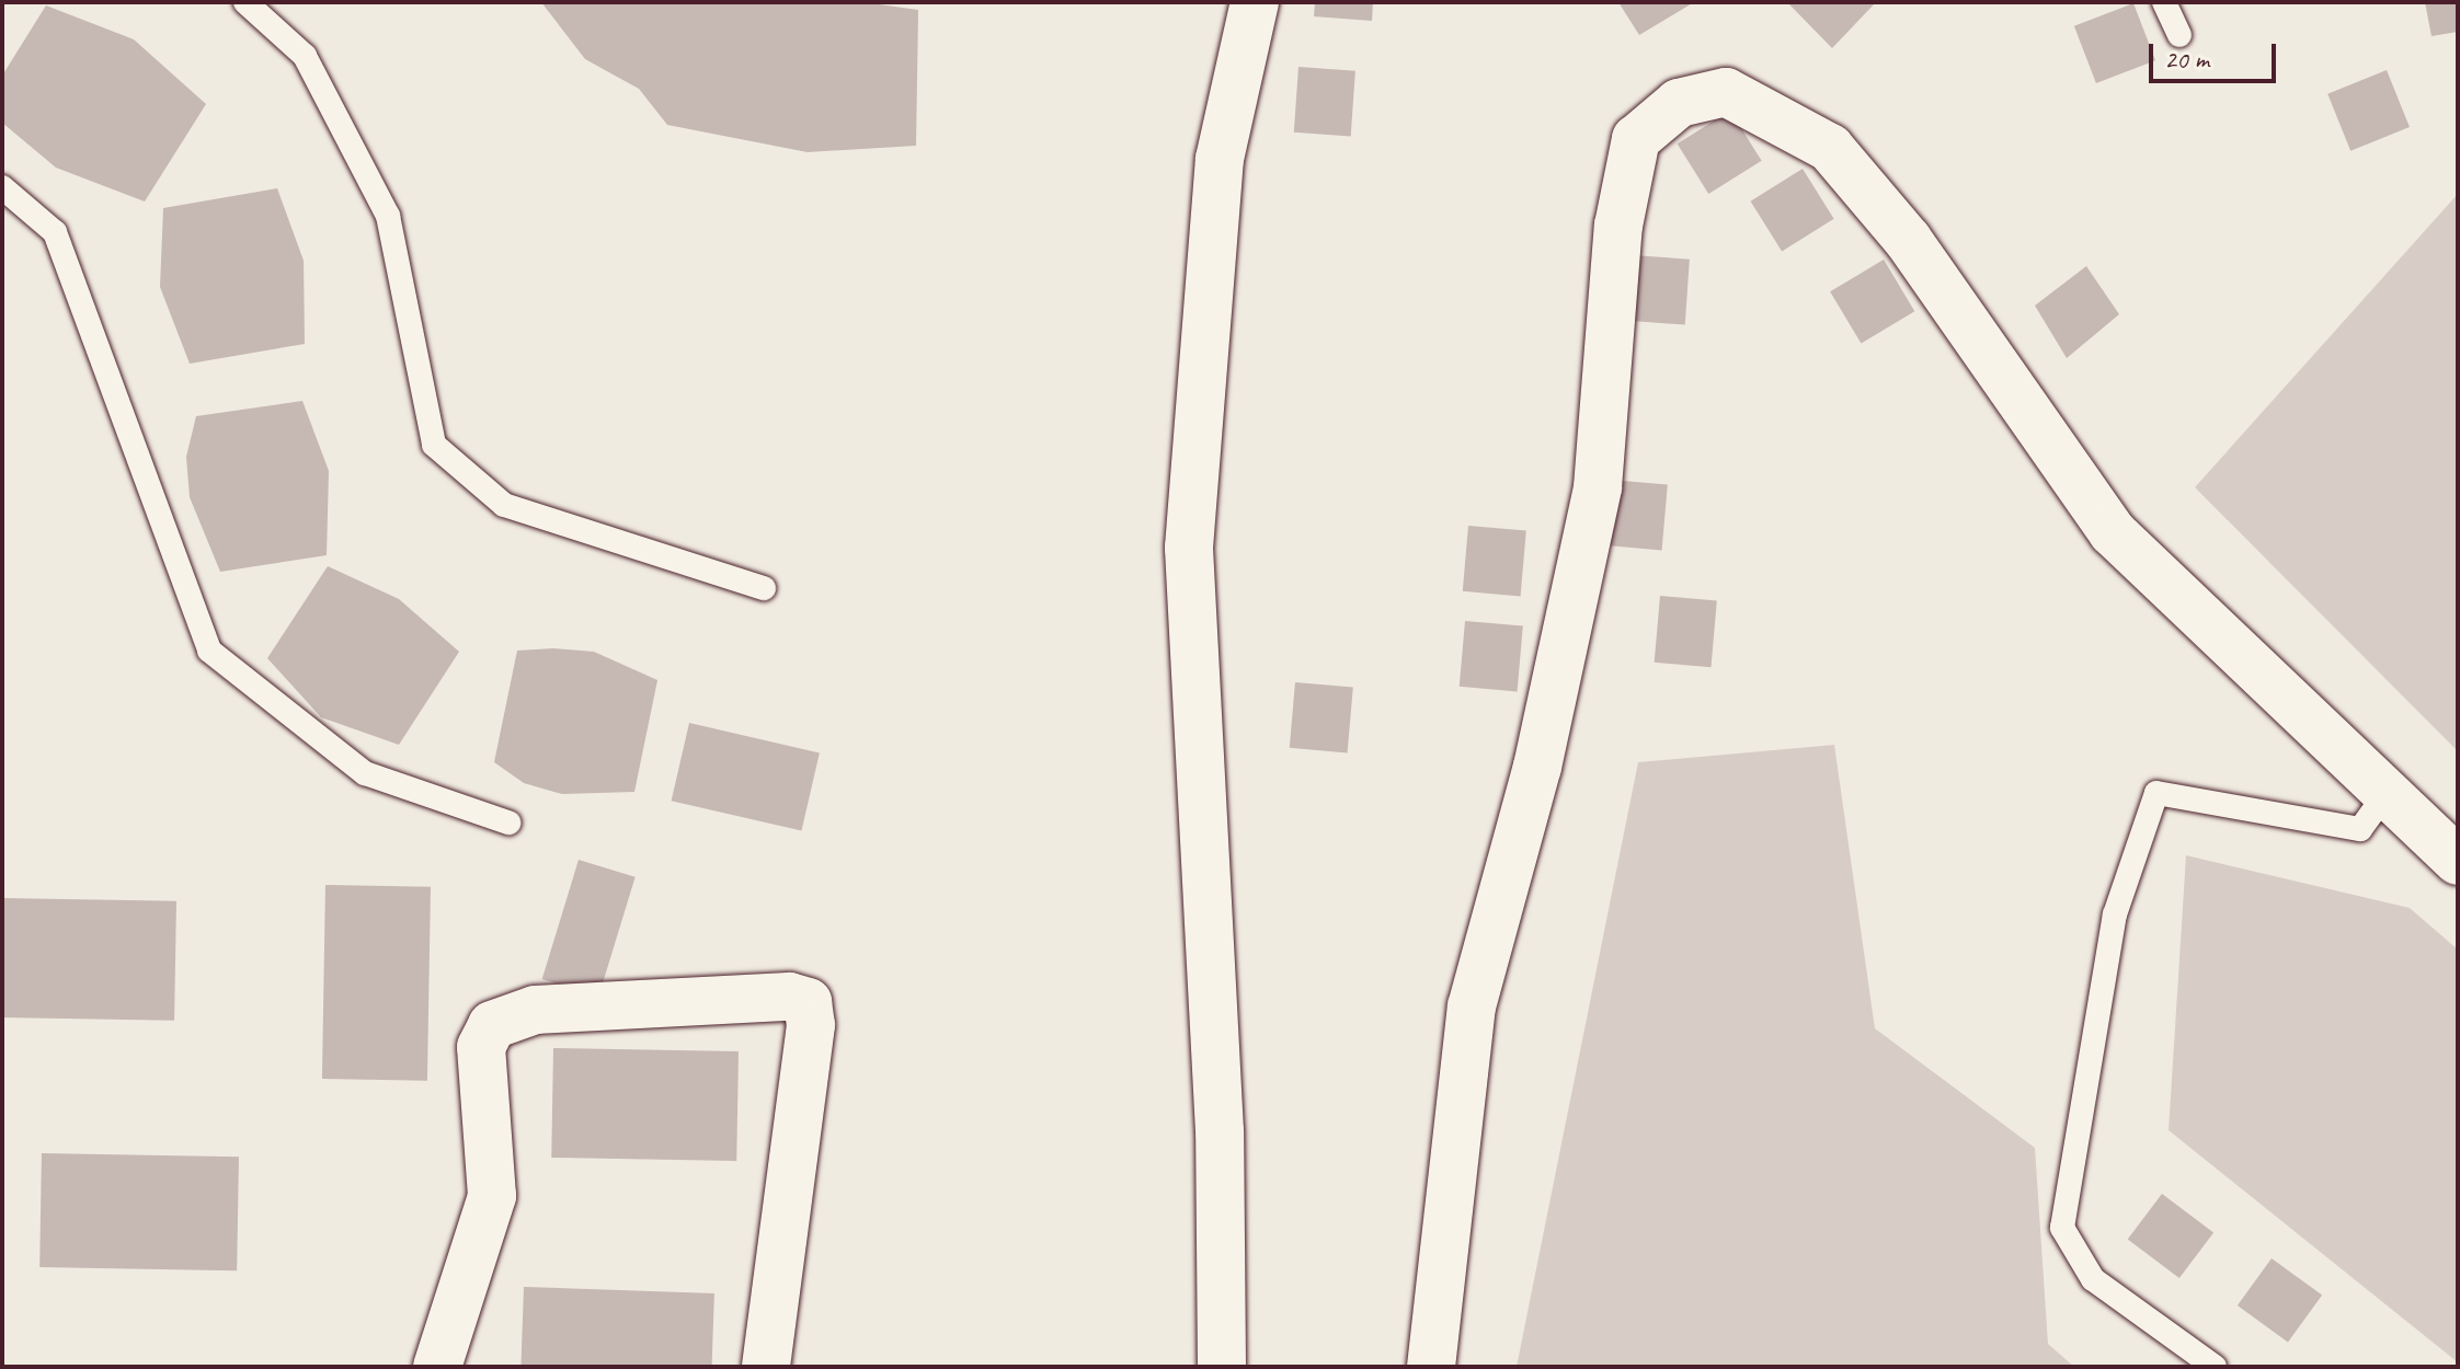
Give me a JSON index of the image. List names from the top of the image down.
{
  "scale_bar": "20 m"
}
